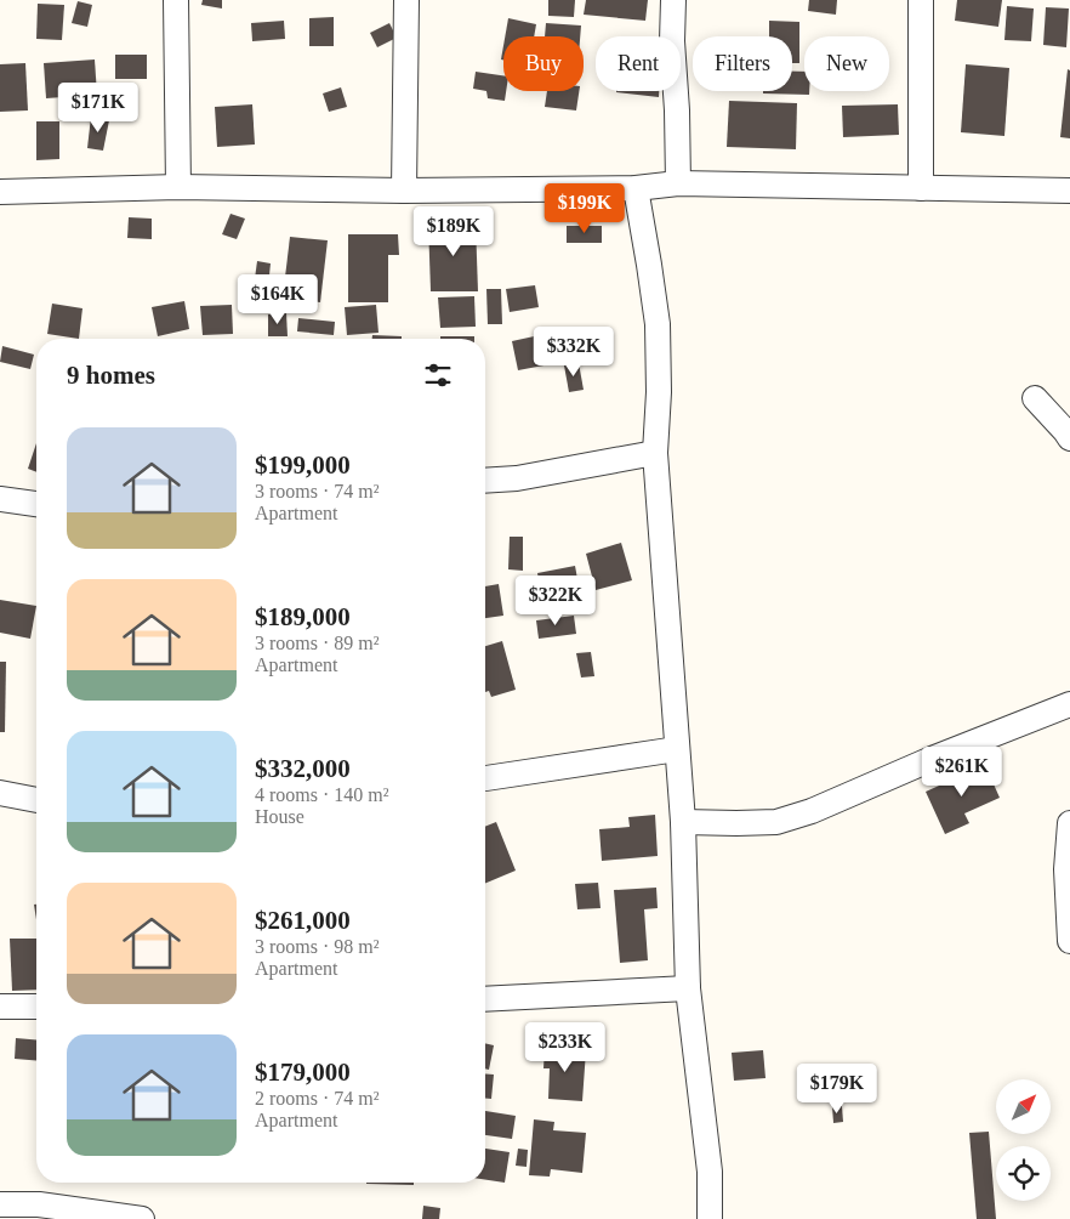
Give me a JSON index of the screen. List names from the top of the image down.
{
  "north": "top right",
  "page": {
    "chip": [
      "Buy",
      "Rent",
      "Filters",
      "New"
    ],
    "price": [
      "$171K",
      "$199K",
      "$189K",
      "$164K",
      "$332K",
      "$322K",
      "$261K",
      "$233K",
      "$179K"
    ],
    "heading": "9 homes",
    "list": [
      {
        "name": "$199,000",
        "note": "3 rooms · 74 m² · Apartment"
      },
      {
        "name": "$189,000",
        "note": "3 rooms · 89 m² · Apartment"
      },
      {
        "name": "$332,000",
        "note": "4 rooms · 140 m² · House"
      },
      {
        "name": "$261,000",
        "note": "3 rooms · 98 m² · Apartment"
      },
      {
        "name": "$179,000",
        "note": "2 rooms · 74 m² · Apartment"
      }
    ]
  }
}
